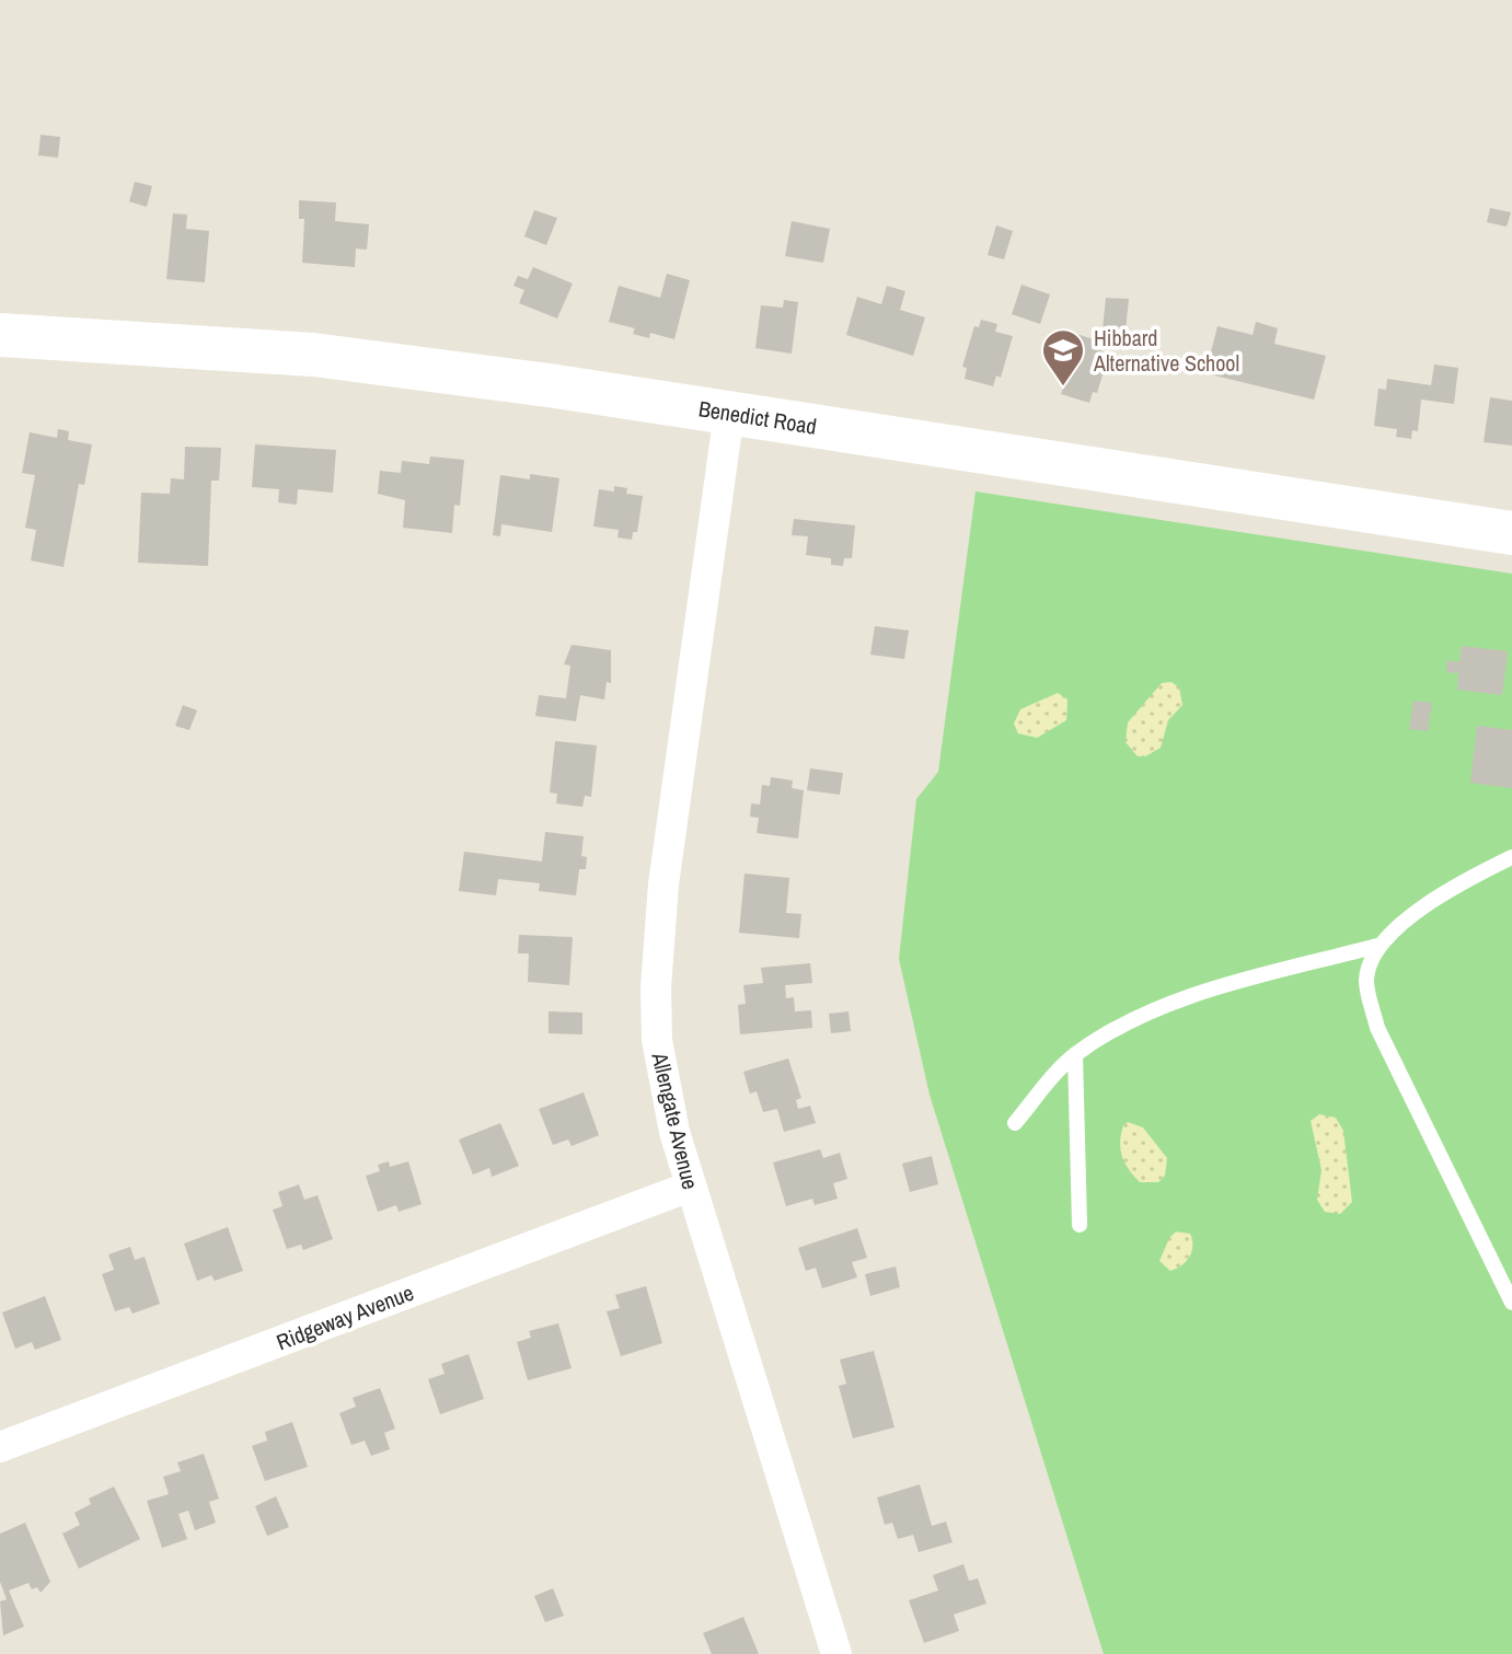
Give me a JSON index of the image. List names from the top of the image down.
{
  "streets": {
    "street": ["Benedict Road", "Allengate Avenue", "Ridgeway Avenue"]
  },
  "crossings": [
    ["Benedict Road", "Allengate Avenue"],
    ["Allengate Avenue", "Ridgeway Avenue"]
  ],
  "places": {
    "school or university": ["Hibbard Alternative School"]
  }
}
